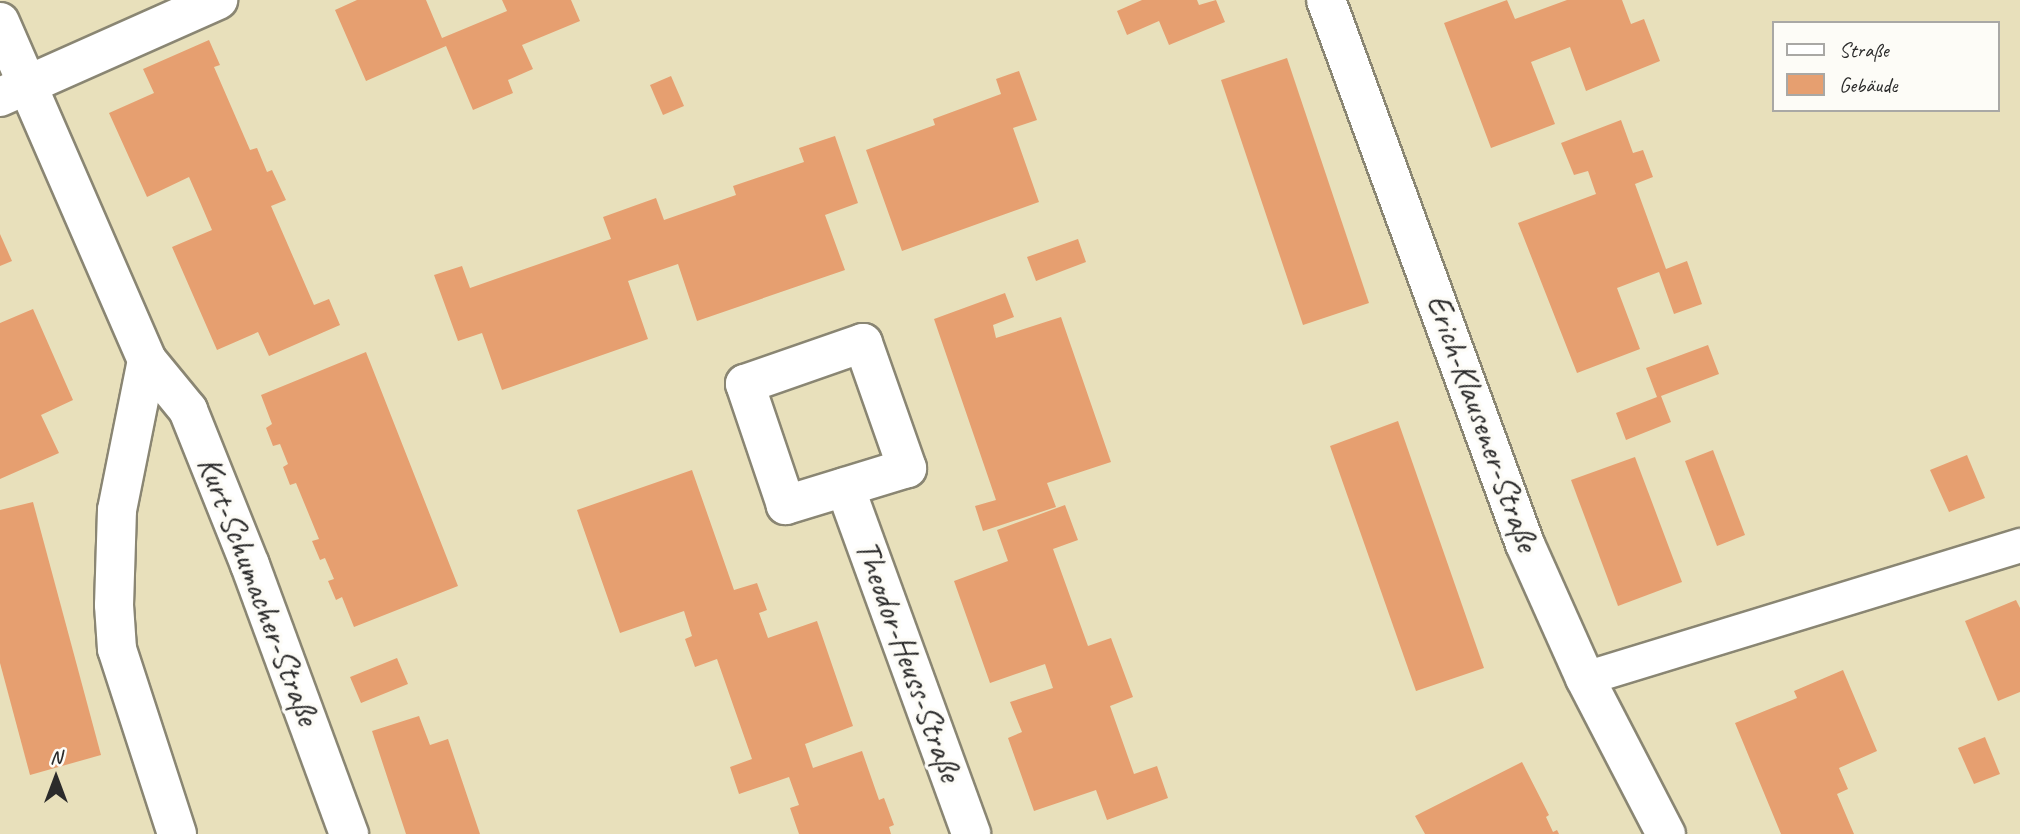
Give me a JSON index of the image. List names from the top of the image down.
{
  "streets": {
    "street": ["Erich-Klausener-Straße", "Kurt-Schumacher-Straße", "Theodor-Heuss-Straße"]
  },
  "legend": ["Straße", "Gebäude"],
  "north": "top"
}
